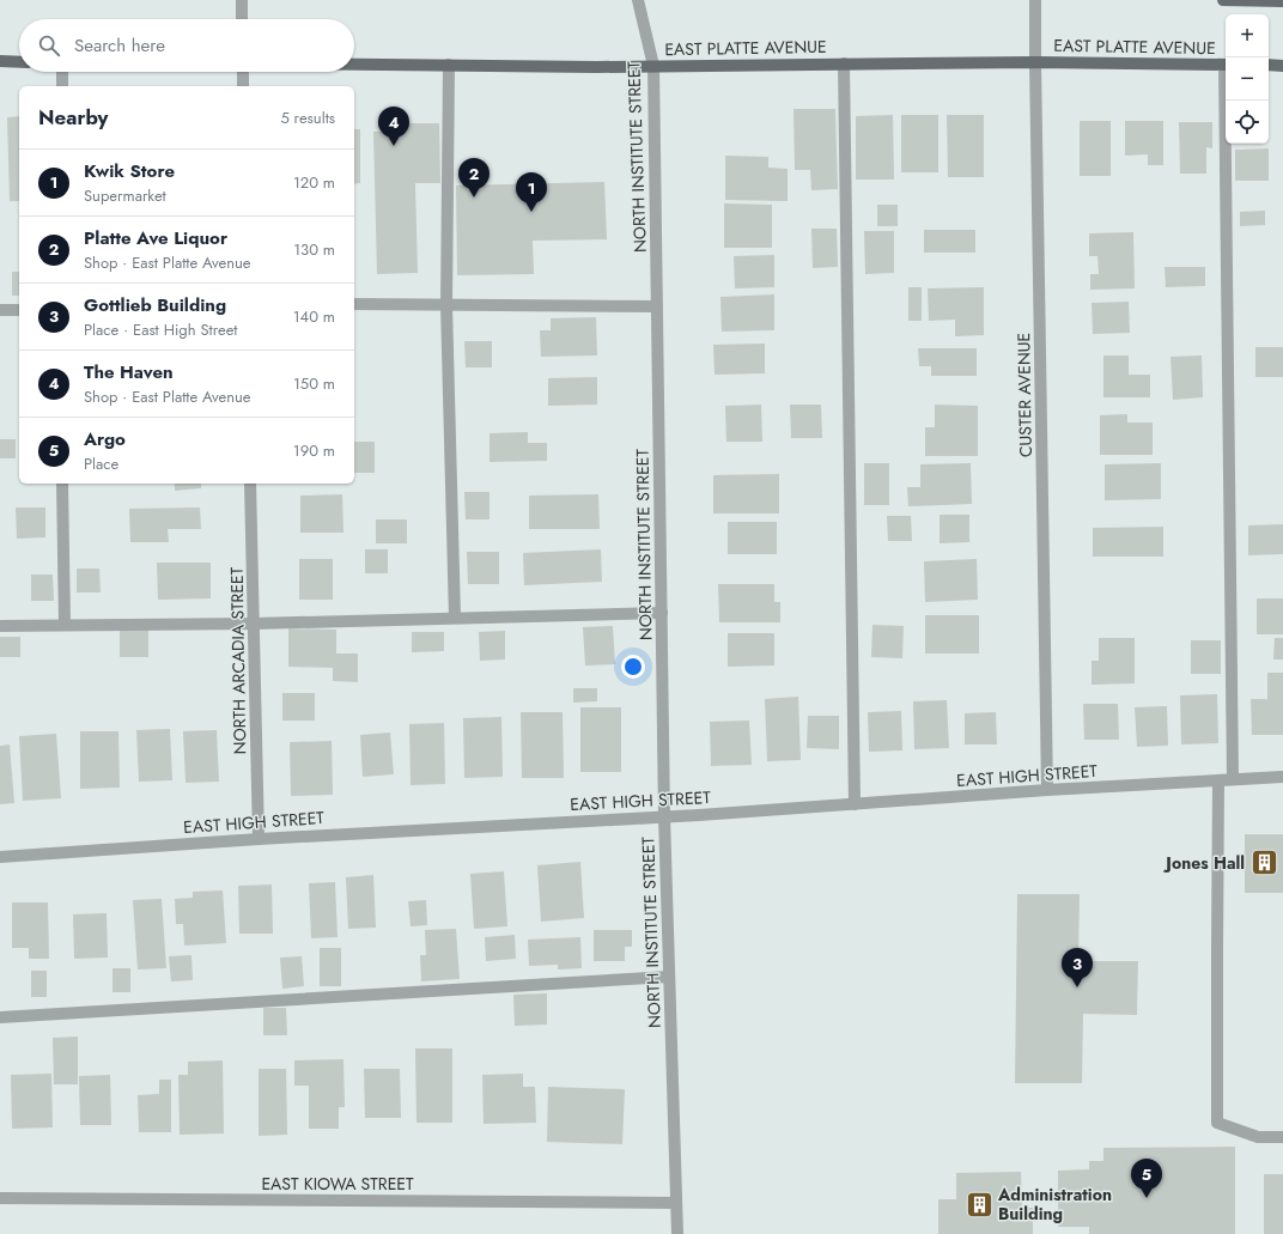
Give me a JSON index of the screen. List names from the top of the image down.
{
  "streets": {
    "main road": ["EAST PLATTE AVENUE"],
    "street": [
      "NORTH INSTITUTE STREET",
      "CUSTER AVENUE",
      "NORTH ARCADIA STREET",
      "EAST HIGH STREET",
      "EAST KIOWA STREET"
    ]
  },
  "crossings": [
    ["EAST PLATTE AVENUE", "NORTH INSTITUTE STREET"],
    ["EAST PLATTE AVENUE", "CUSTER AVENUE"],
    ["NORTH INSTITUTE STREET", "EAST HIGH STREET"],
    ["NORTH INSTITUTE STREET", "EAST KIOWA STREET"],
    ["CUSTER AVENUE", "EAST HIGH STREET"],
    ["NORTH ARCADIA STREET", "EAST HIGH STREET"]
  ],
  "places": {
    "building": ["Jones Hall", "Administration Building"]
  },
  "page": {
    "map_buttons": ["+", "−"],
    "search": "Search here",
    "heading": ["Nearby", "5 results"],
    "pins": [
      "4",
      "2",
      "1",
      "3",
      "5"
    ],
    "list": [
      {
        "mark": "1",
        "name": "Kwik Store",
        "note": "Supermarket",
        "value": "120 m"
      },
      {
        "mark": "2",
        "name": "Platte Ave Liquor",
        "note": "Shop · East Platte Avenue",
        "value": "130 m"
      },
      {
        "mark": "3",
        "name": "Gottlieb Building",
        "note": "Place · East High Street",
        "value": "140 m"
      },
      {
        "mark": "4",
        "name": "The Haven",
        "note": "Shop · East Platte Avenue",
        "value": "150 m"
      },
      {
        "mark": "5",
        "name": "Argo",
        "note": "Place",
        "value": "190 m"
      }
    ]
  }
}
